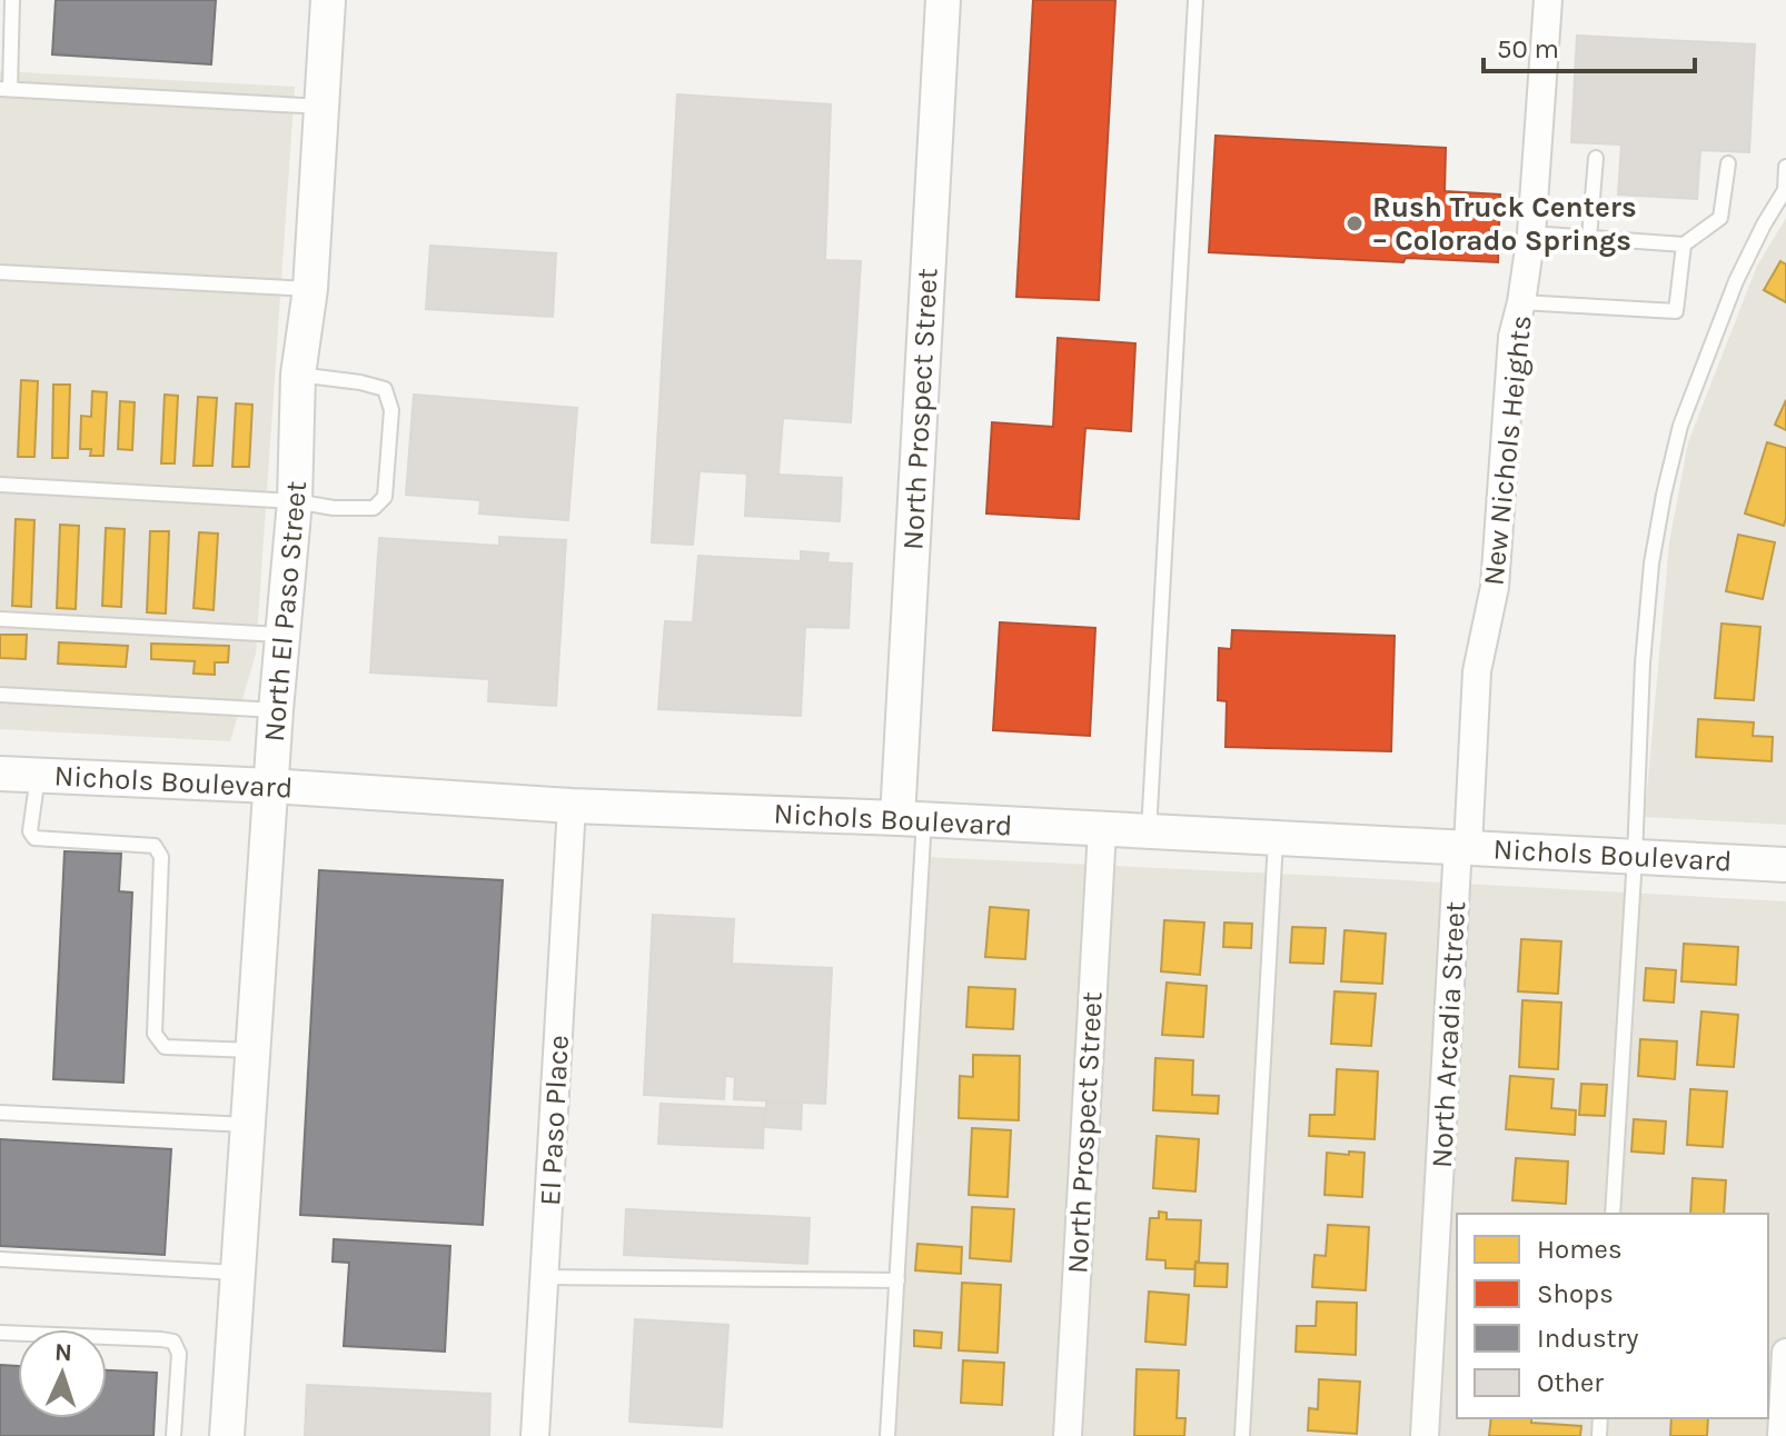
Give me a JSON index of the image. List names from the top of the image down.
{
  "streets": {
    "street": [
      "North Prospect Street",
      "New Nichols Heights",
      "North El Paso Street",
      "Nichols Boulevard",
      "North Arcadia Street",
      "El Paso Place"
    ]
  },
  "crossings": [
    ["North Prospect Street", "Nichols Boulevard"],
    ["New Nichols Heights", "Nichols Boulevard"],
    ["New Nichols Heights", "North Arcadia Street"],
    ["North El Paso Street", "Nichols Boulevard"],
    ["Nichols Boulevard", "North Arcadia Street"],
    ["Nichols Boulevard", "El Paso Place"]
  ],
  "places": ["Rush Truck Centers – Colorado Springs"],
  "legend": [
    "Homes",
    "Shops",
    "Industry",
    "Other"
  ],
  "scale_bar": "50 m",
  "north": "top"
}
